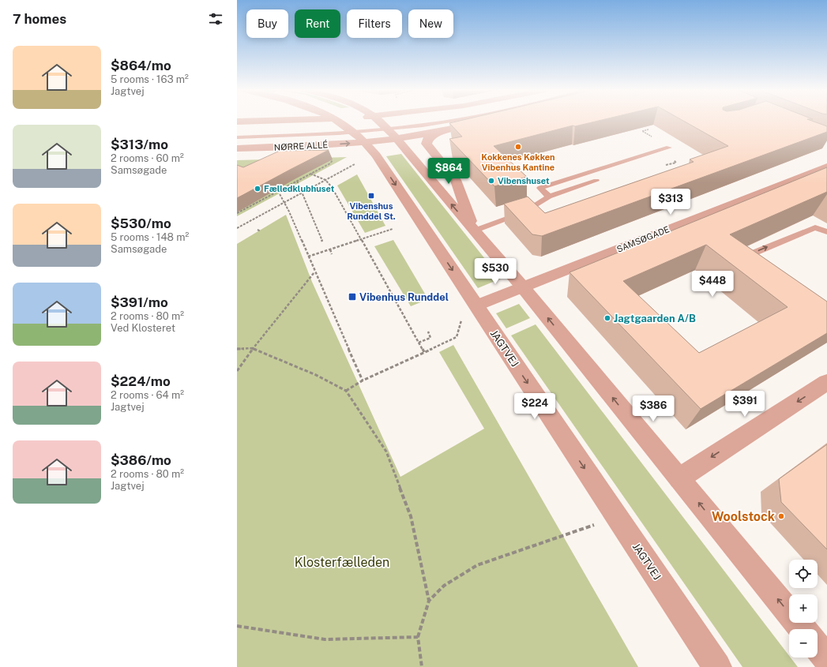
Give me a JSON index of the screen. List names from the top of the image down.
{
  "streets": {
    "street": ["NØRRE ALLÉ", "SAMSØGADE", "JAGTVEJ"]
  },
  "crossings": [
    ["NØRRE ALLÉ", "JAGTVEJ"],
    ["SAMSØGADE", "JAGTVEJ"]
  ],
  "parks": ["Klosterfælleden"],
  "places": {
    "other": [
      "Kokkenes Køkken Vibenhus Kantine",
      "Vibenshuset",
      "Fælledklubhuset",
      "Jagtgaarden A/B",
      "Woolstock"
    ],
    "transit": ["Vibenshus Runddel St.", "Vibenhus Runddel"]
  },
  "page": {
    "heading": "7 homes",
    "chip": [
      "Buy",
      "Rent",
      "Filters",
      "New"
    ],
    "list": [
      {
        "name": "$864/mo",
        "note": "5 rooms · 163 m² · Jagtvej"
      },
      {
        "name": "$313/mo",
        "note": "2 rooms · 60 m² · Samsøgade"
      },
      {
        "name": "$530/mo",
        "note": "5 rooms · 148 m² · Samsøgade"
      },
      {
        "name": "$391/mo",
        "note": "2 rooms · 80 m² · Ved Klosteret"
      },
      {
        "name": "$224/mo",
        "note": "2 rooms · 64 m² · Jagtvej"
      },
      {
        "name": "$386/mo",
        "note": "2 rooms · 80 m² · Jagtvej"
      }
    ],
    "price": [
      "$864",
      "$313",
      "$530",
      "$448",
      "$391",
      "$224",
      "$386"
    ],
    "map_buttons": ["+", "−"]
  }
}
